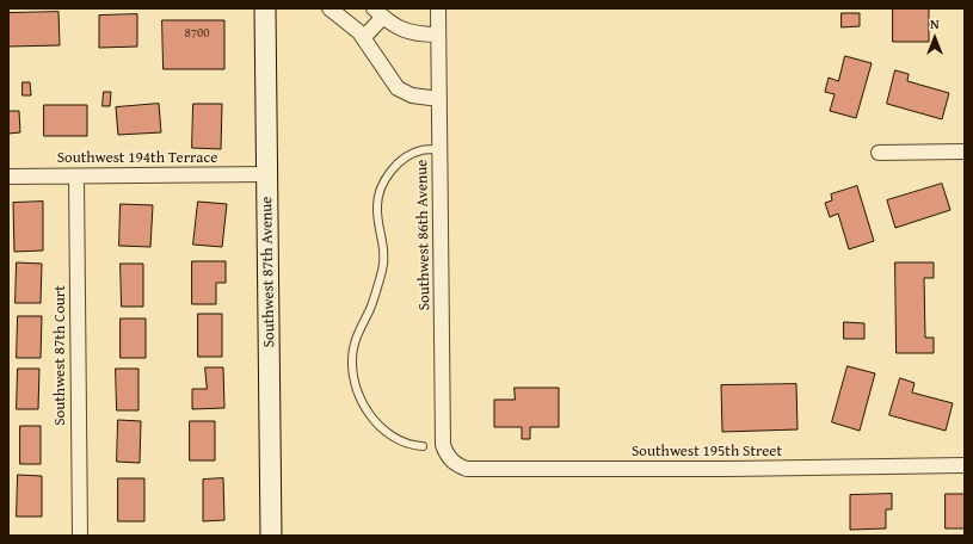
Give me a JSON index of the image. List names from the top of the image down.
{
  "streets": {
    "street": [
      "Southwest 194th Terrace",
      "Southwest 86th Avenue",
      "Southwest 87th Avenue",
      "Southwest 87th Court",
      "Southwest 195th Street"
    ]
  },
  "crossings": [
    ["Southwest 194th Terrace", "Southwest 87th Avenue"],
    ["Southwest 194th Terrace", "Southwest 87th Court"],
    ["Southwest 86th Avenue", "Southwest 195th Street"]
  ],
  "house_numbers": ["8700"],
  "north": "top"
}
